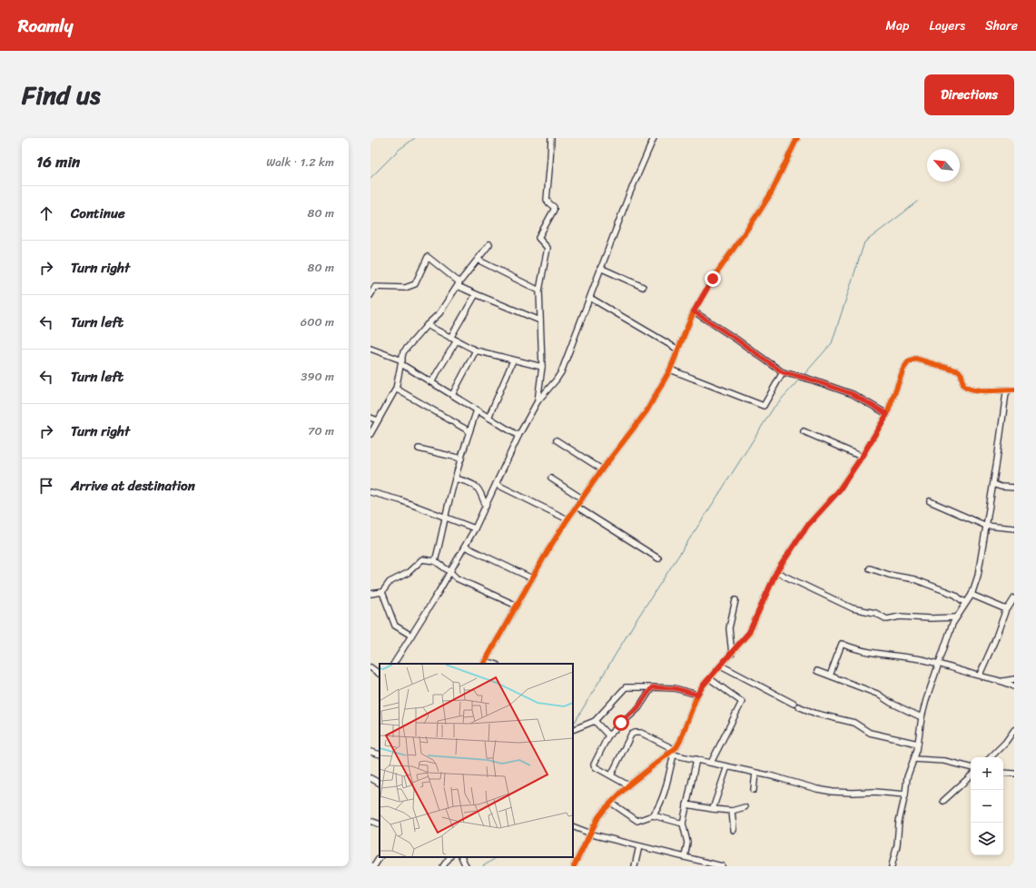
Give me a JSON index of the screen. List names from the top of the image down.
{
  "north": "top left",
  "page": {
    "header": "Roamly",
    "nav": ["Map", "Layers", "Share"],
    "title": "Find us",
    "buttons": "Directions",
    "heading": ["16 min", "Walk · 1.2 km"],
    "list": [
      ["Continue", "80 m"],
      ["Turn right", "80 m"],
      ["Turn left", "600 m"],
      ["Turn left", "390 m"],
      ["Turn right", "70 m"],
      "Arrive at destination"
    ],
    "map_buttons": ["+", "−"]
  }
}
